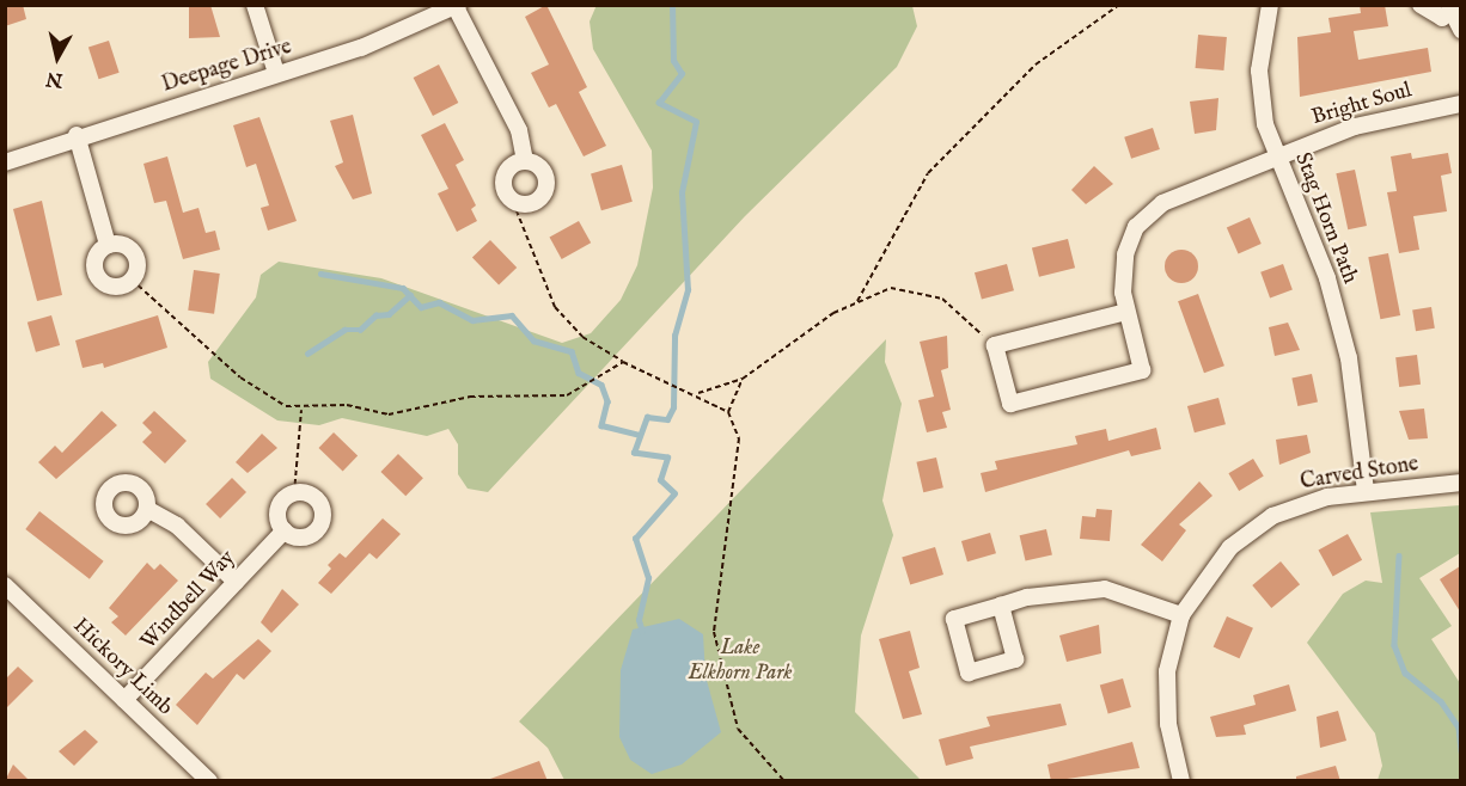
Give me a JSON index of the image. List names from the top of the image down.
{
  "streets": {
    "street": [
      "Deepage Drive",
      "Bright Soul",
      "Stag Horn Path",
      "Carved Stone",
      "Windbell Way",
      "Hickory Limb"
    ]
  },
  "crossings": [
    ["Bright Soul", "Stag Horn Path"],
    ["Stag Horn Path", "Carved Stone"],
    ["Windbell Way", "Hickory Limb"]
  ],
  "parks": ["Lake Elkhorn Park"],
  "north": "bottom"
}
